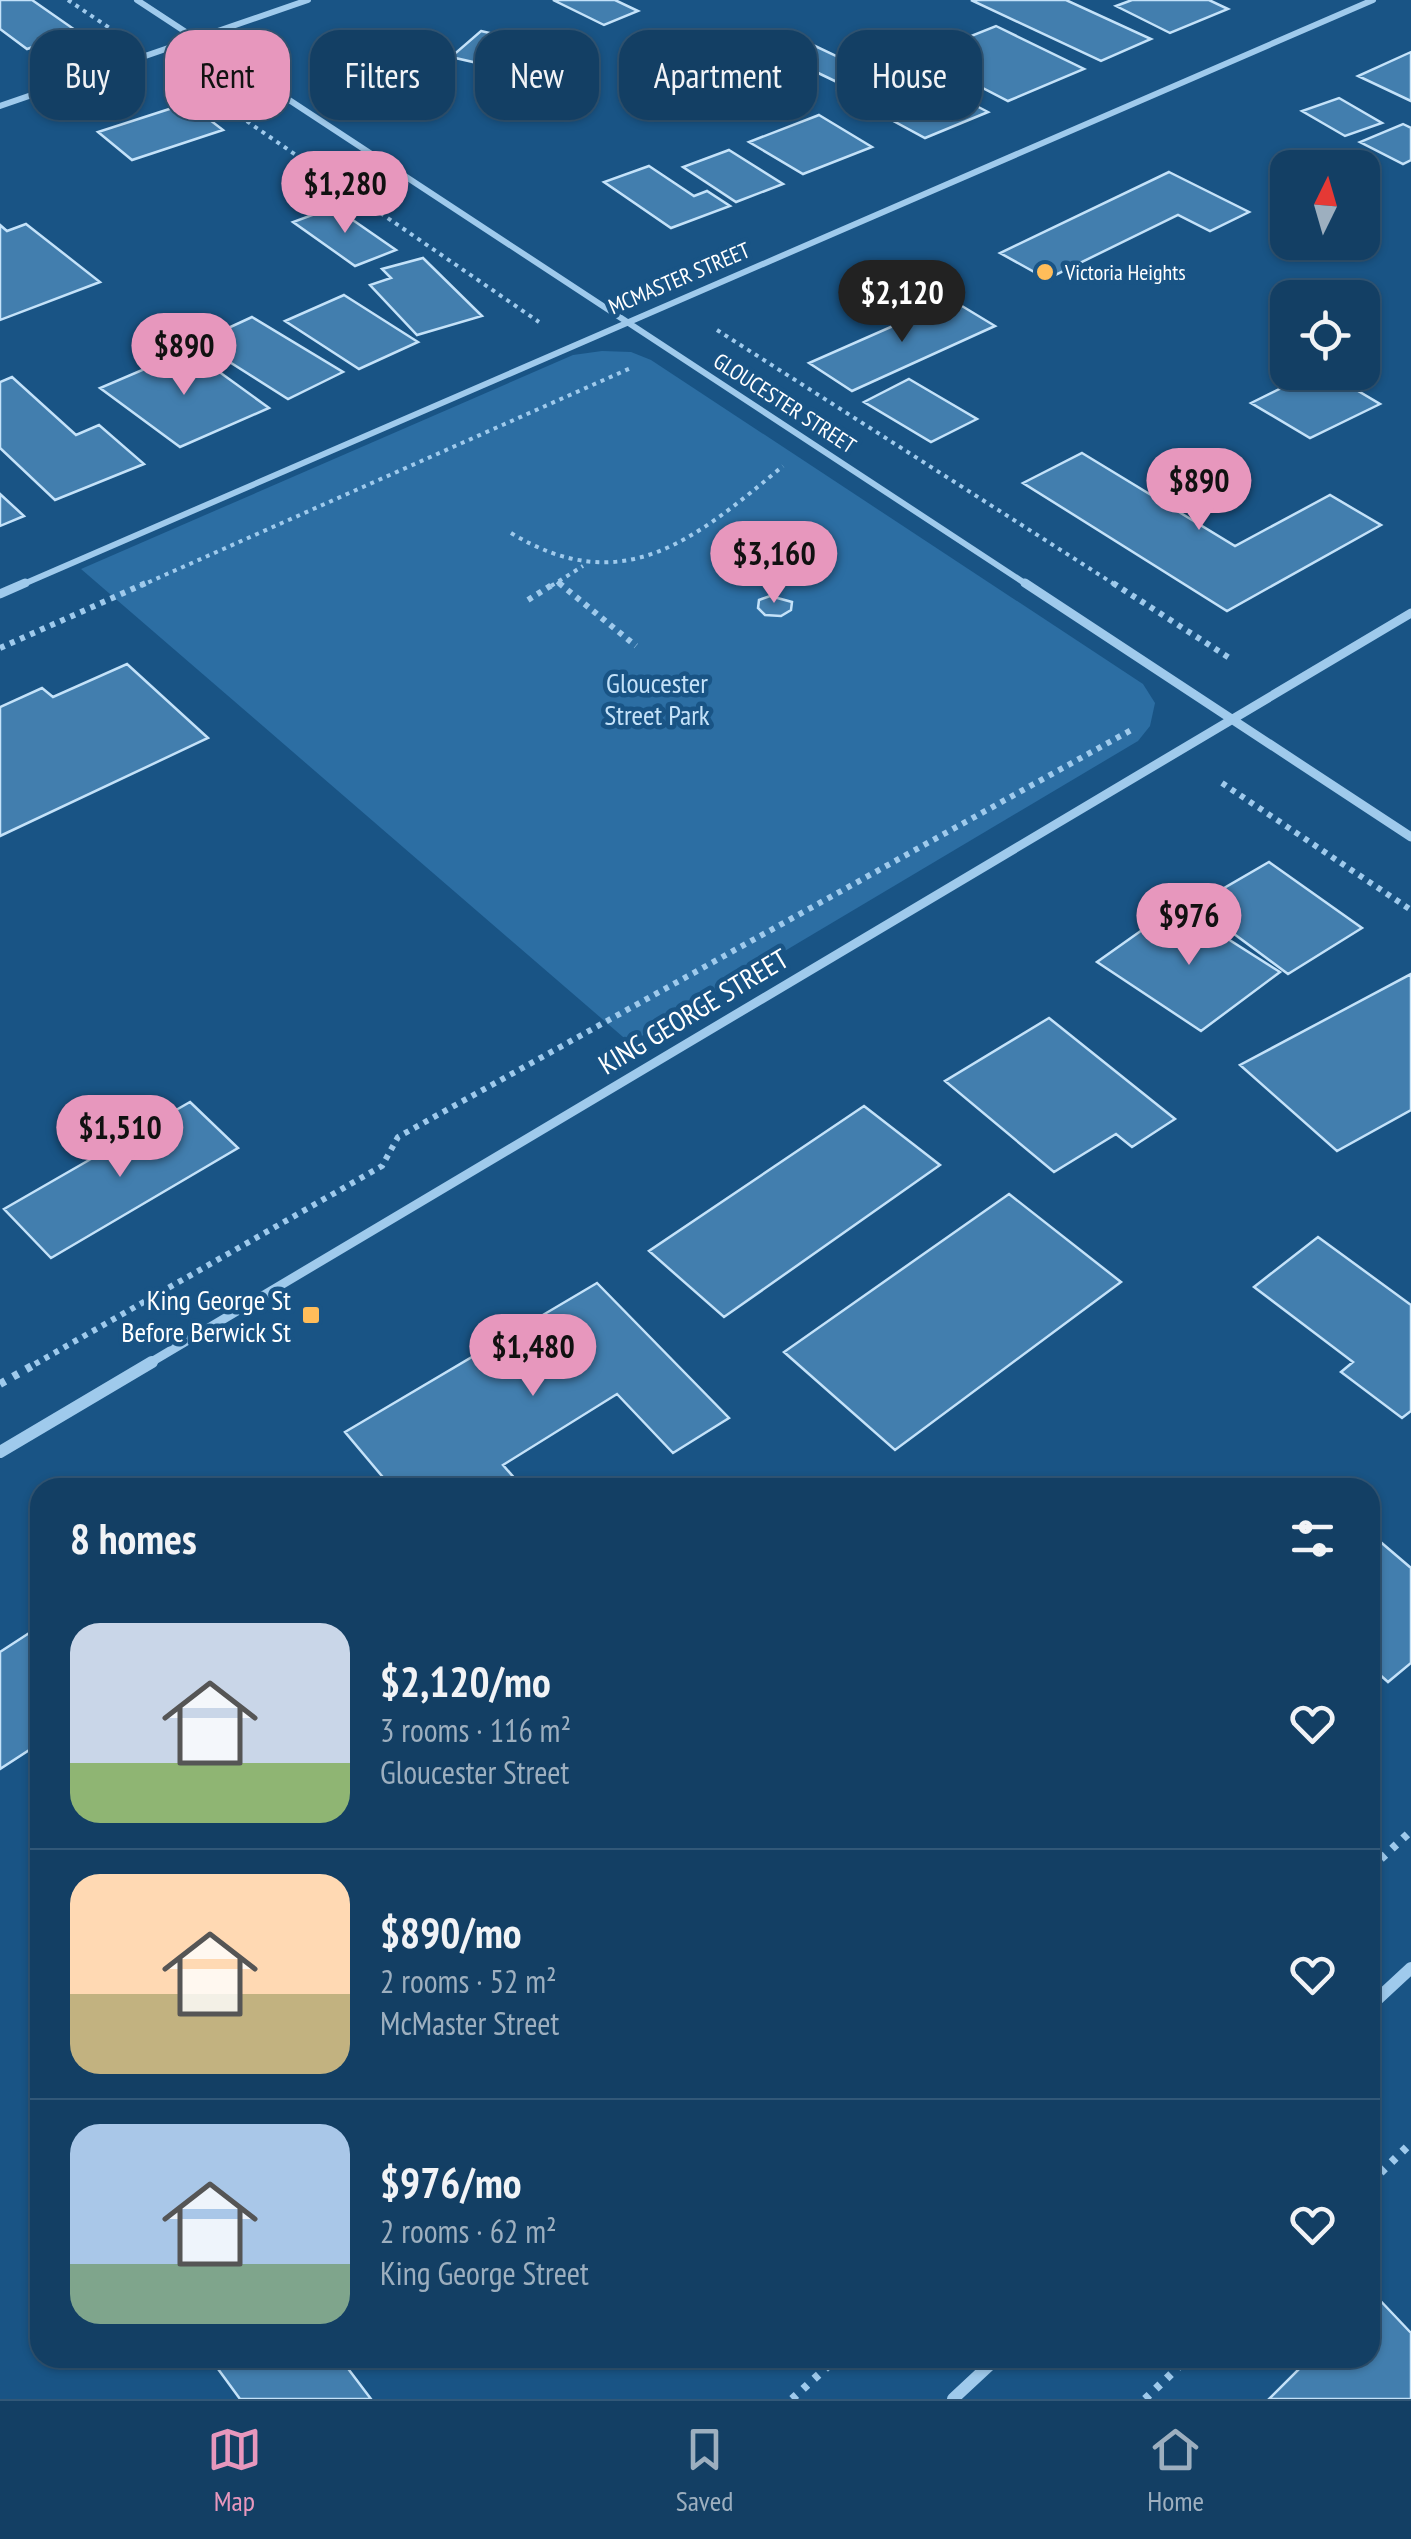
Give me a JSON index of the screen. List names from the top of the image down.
{
  "streets": {
    "street": ["MCMASTER STREET", "GLOUCESTER STREET", "KING GEORGE STREET"]
  },
  "crossings": [
    ["MCMASTER STREET", "GLOUCESTER STREET"],
    ["GLOUCESTER STREET", "KING GEORGE STREET"]
  ],
  "parks": ["Gloucester Street Park"],
  "places": {
    "other": ["Victoria Heights"],
    "transit": ["King George St Before Berwick St"]
  },
  "north": "top",
  "page": {
    "chip": [
      "Buy",
      "Rent",
      "Filters",
      "New",
      "Apartment",
      "House"
    ],
    "price": [
      "$1,280",
      "$2,120",
      "$890",
      "$890",
      "$3,160",
      "$976",
      "$1,510",
      "$1,480"
    ],
    "heading": "8 homes",
    "list": [
      {
        "name": "$2,120/mo",
        "note": "3 rooms · 116 m² · Gloucester Street"
      },
      {
        "name": "$890/mo",
        "note": "2 rooms · 52 m² · McMaster Street"
      },
      {
        "name": "$976/mo",
        "note": "2 rooms · 62 m² · King George Street"
      }
    ],
    "tabs": ["Map", "Saved", "Home"]
  }
}
